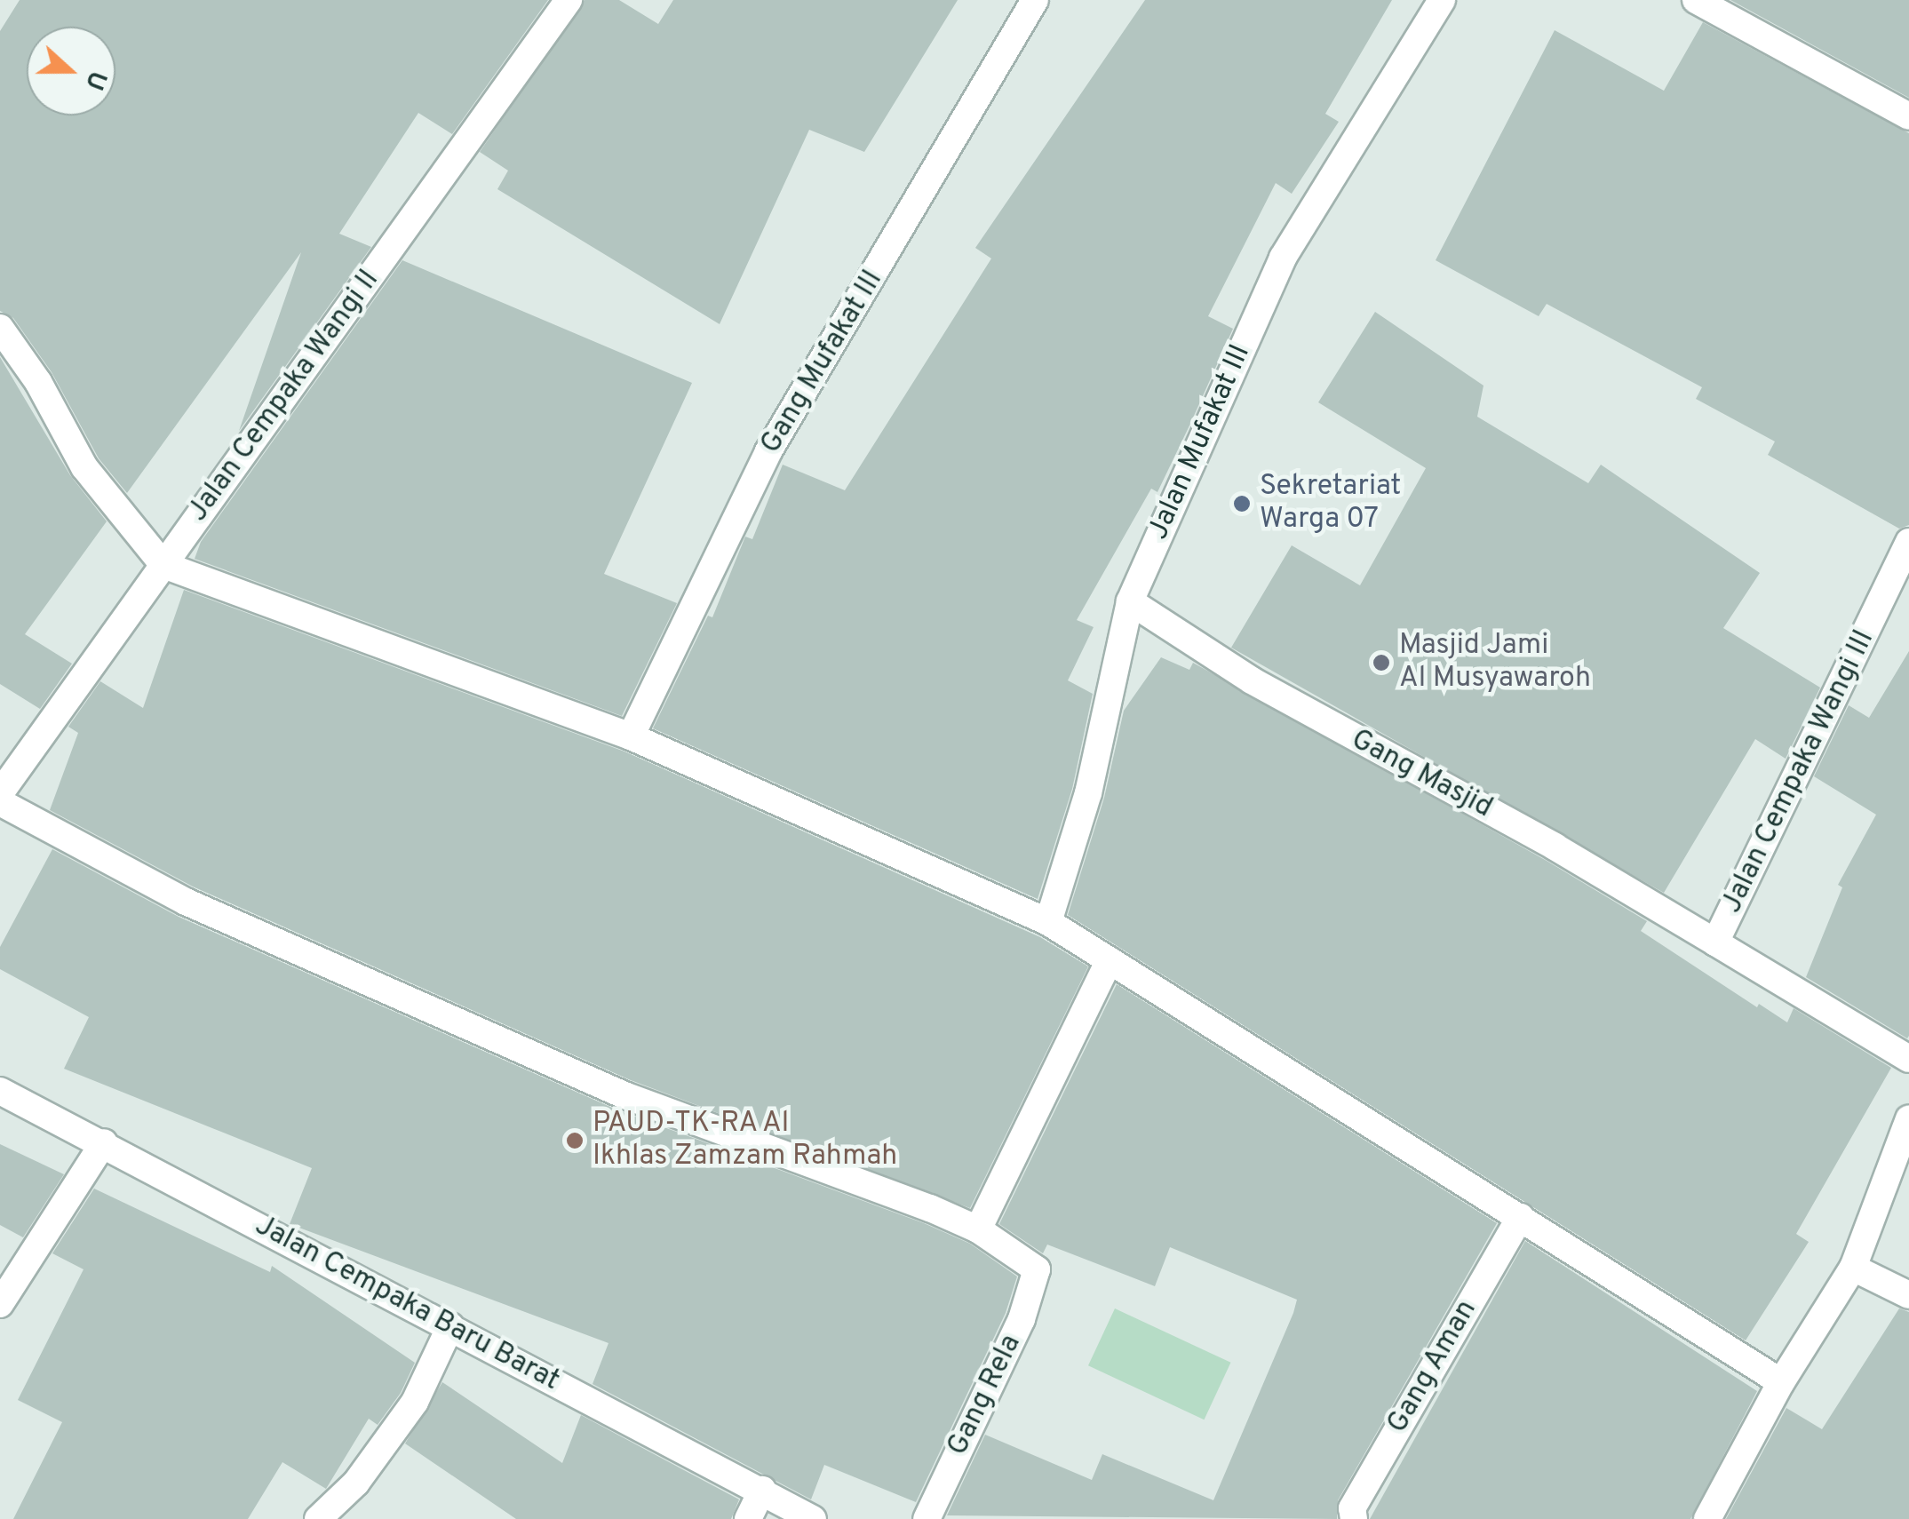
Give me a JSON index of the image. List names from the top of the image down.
{
  "streets": {
    "street": [
      "Gang Mufakat III",
      "Jalan Cempaka Wangi II",
      "Jalan Mufakat III",
      "Jalan Cempaka Wangi III",
      "Gang Masjid",
      "Jalan Cempaka Baru Barat",
      "Gang Aman",
      "Gang Rela"
    ]
  },
  "crossings": [
    ["Jalan Mufakat III", "Gang Masjid"],
    ["Jalan Cempaka Wangi III", "Gang Masjid"]
  ],
  "places": ["Sekretariat Warga 07", "Masjid Jami Al Musyawaroh", "PAUD-TK-RA Al Ikhlas Zamzam Rahmah"],
  "north": "right"
}
